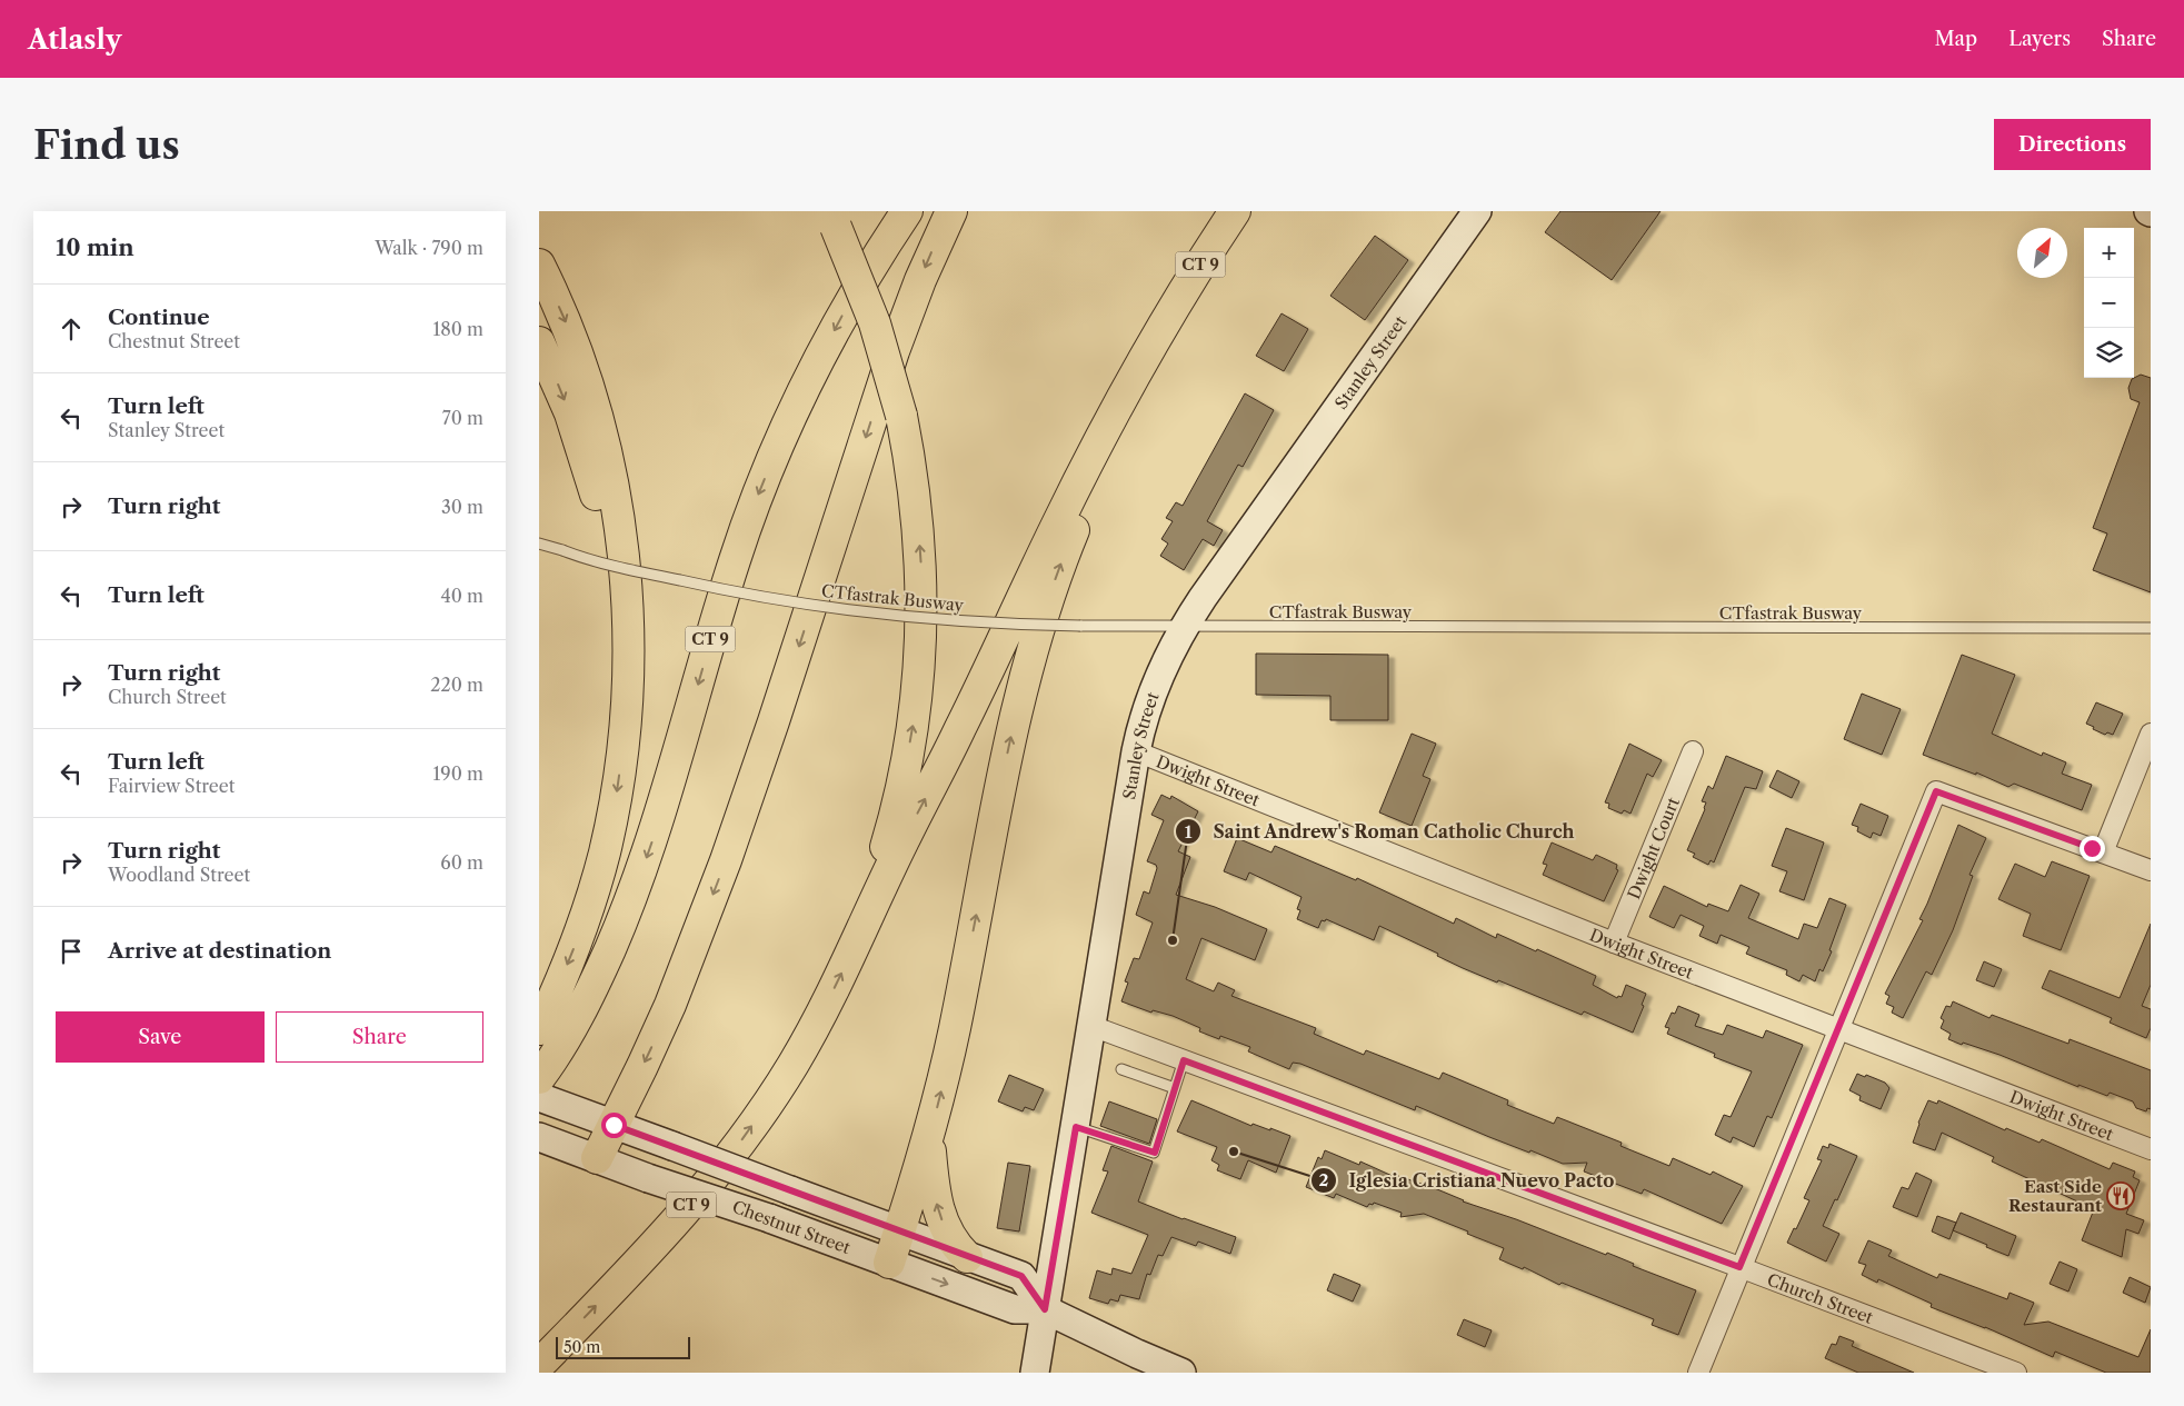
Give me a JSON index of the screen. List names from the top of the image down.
{
  "streets": {
    "highway": ["CT 9"],
    "main road": ["Stanley Street", "Chestnut Street"],
    "street": ["Dwight Street", "Dwight Court", "Church Street"],
    "lane": ["CTfastrak Busway"]
  },
  "crossings": [
    ["Stanley Street", "CTfastrak Busway"],
    ["Stanley Street", "Dwight Street"],
    ["Stanley Street", "Chestnut Street"],
    ["Stanley Street", "Church Street"],
    ["Dwight Street", "Dwight Court"]
  ],
  "places": {
    "other": ["Saint Andrew's Roman Catholic Church", "Iglesia Cristiana Nuevo Pacto"],
    "restaurant": ["East Side Restaurant"]
  },
  "scale_bar": "50 m",
  "north": "top right",
  "page": {
    "header": "Atlasly",
    "nav": ["Map", "Layers", "Share"],
    "buttons": [
      "Directions",
      ["Save", "Share"]
    ],
    "title": "Find us",
    "heading": ["10 min", "Walk · 790 m"],
    "map_buttons": ["+", "−"],
    "list": [
      ["Continue", "Chestnut Street", "180 m"],
      ["Turn left", "Stanley Street", "70 m"],
      ["Turn right", "30 m"],
      ["Turn left", "40 m"],
      ["Turn right", "Church Street", "220 m"],
      ["Turn left", "Fairview Street", "190 m"],
      ["Turn right", "Woodland Street", "60 m"],
      "Arrive at destination"
    ],
    "scale": "50 m"
  }
}
